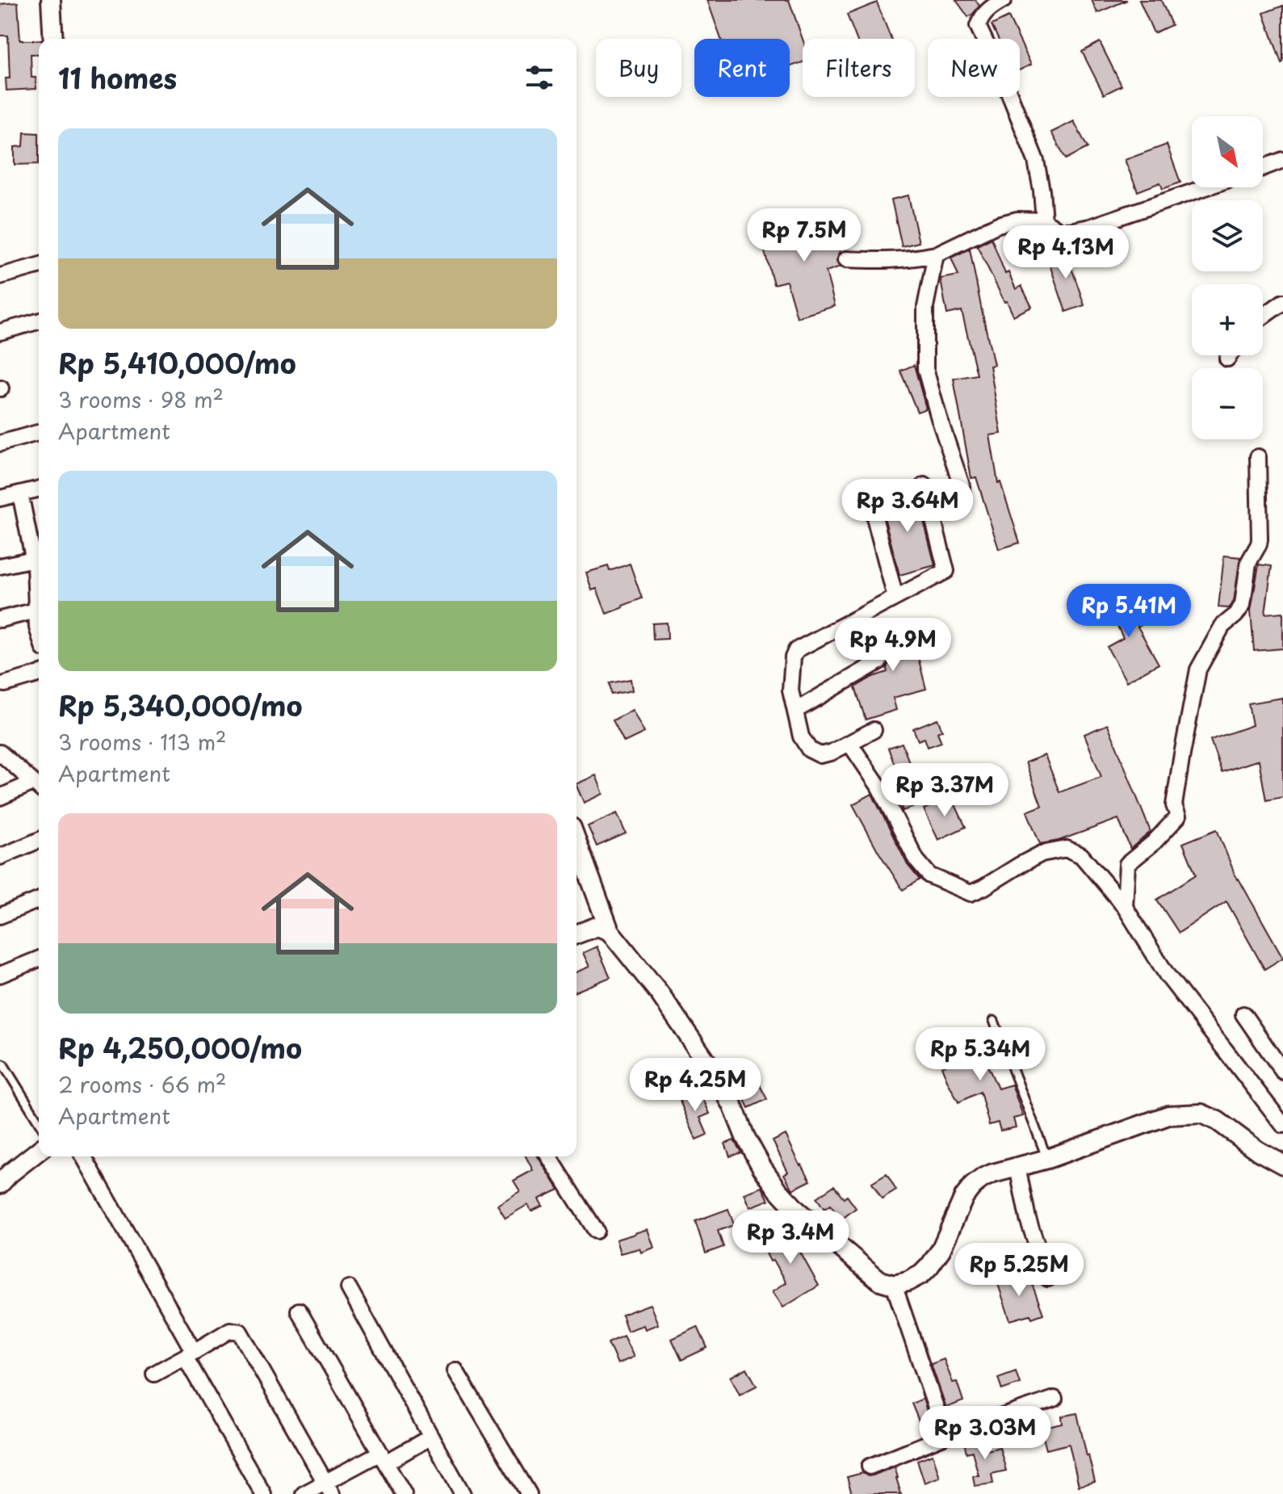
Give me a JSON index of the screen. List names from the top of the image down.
{
  "north": "bottom right",
  "page": {
    "chip": [
      "Buy",
      "Rent",
      "Filters",
      "New"
    ],
    "heading": "11 homes",
    "map_buttons": ["+", "−"],
    "list": [
      {
        "name": "Rp 5,410,000/mo",
        "note": "3 rooms · 98 m² · Apartment"
      },
      {
        "name": "Rp 5,340,000/mo",
        "note": "3 rooms · 113 m² · Apartment"
      },
      {
        "name": "Rp 4,250,000/mo",
        "note": "2 rooms · 66 m² · Apartment"
      }
    ],
    "price": [
      "Rp 7.5M",
      "Rp 4.13M",
      "Rp 3.64M",
      "Rp 5.41M",
      "Rp 4.9M",
      "Rp 3.37M",
      "Rp 5.34M",
      "Rp 4.25M",
      "Rp 3.4M",
      "Rp 5.25M",
      "Rp 3.03M"
    ]
  }
}
